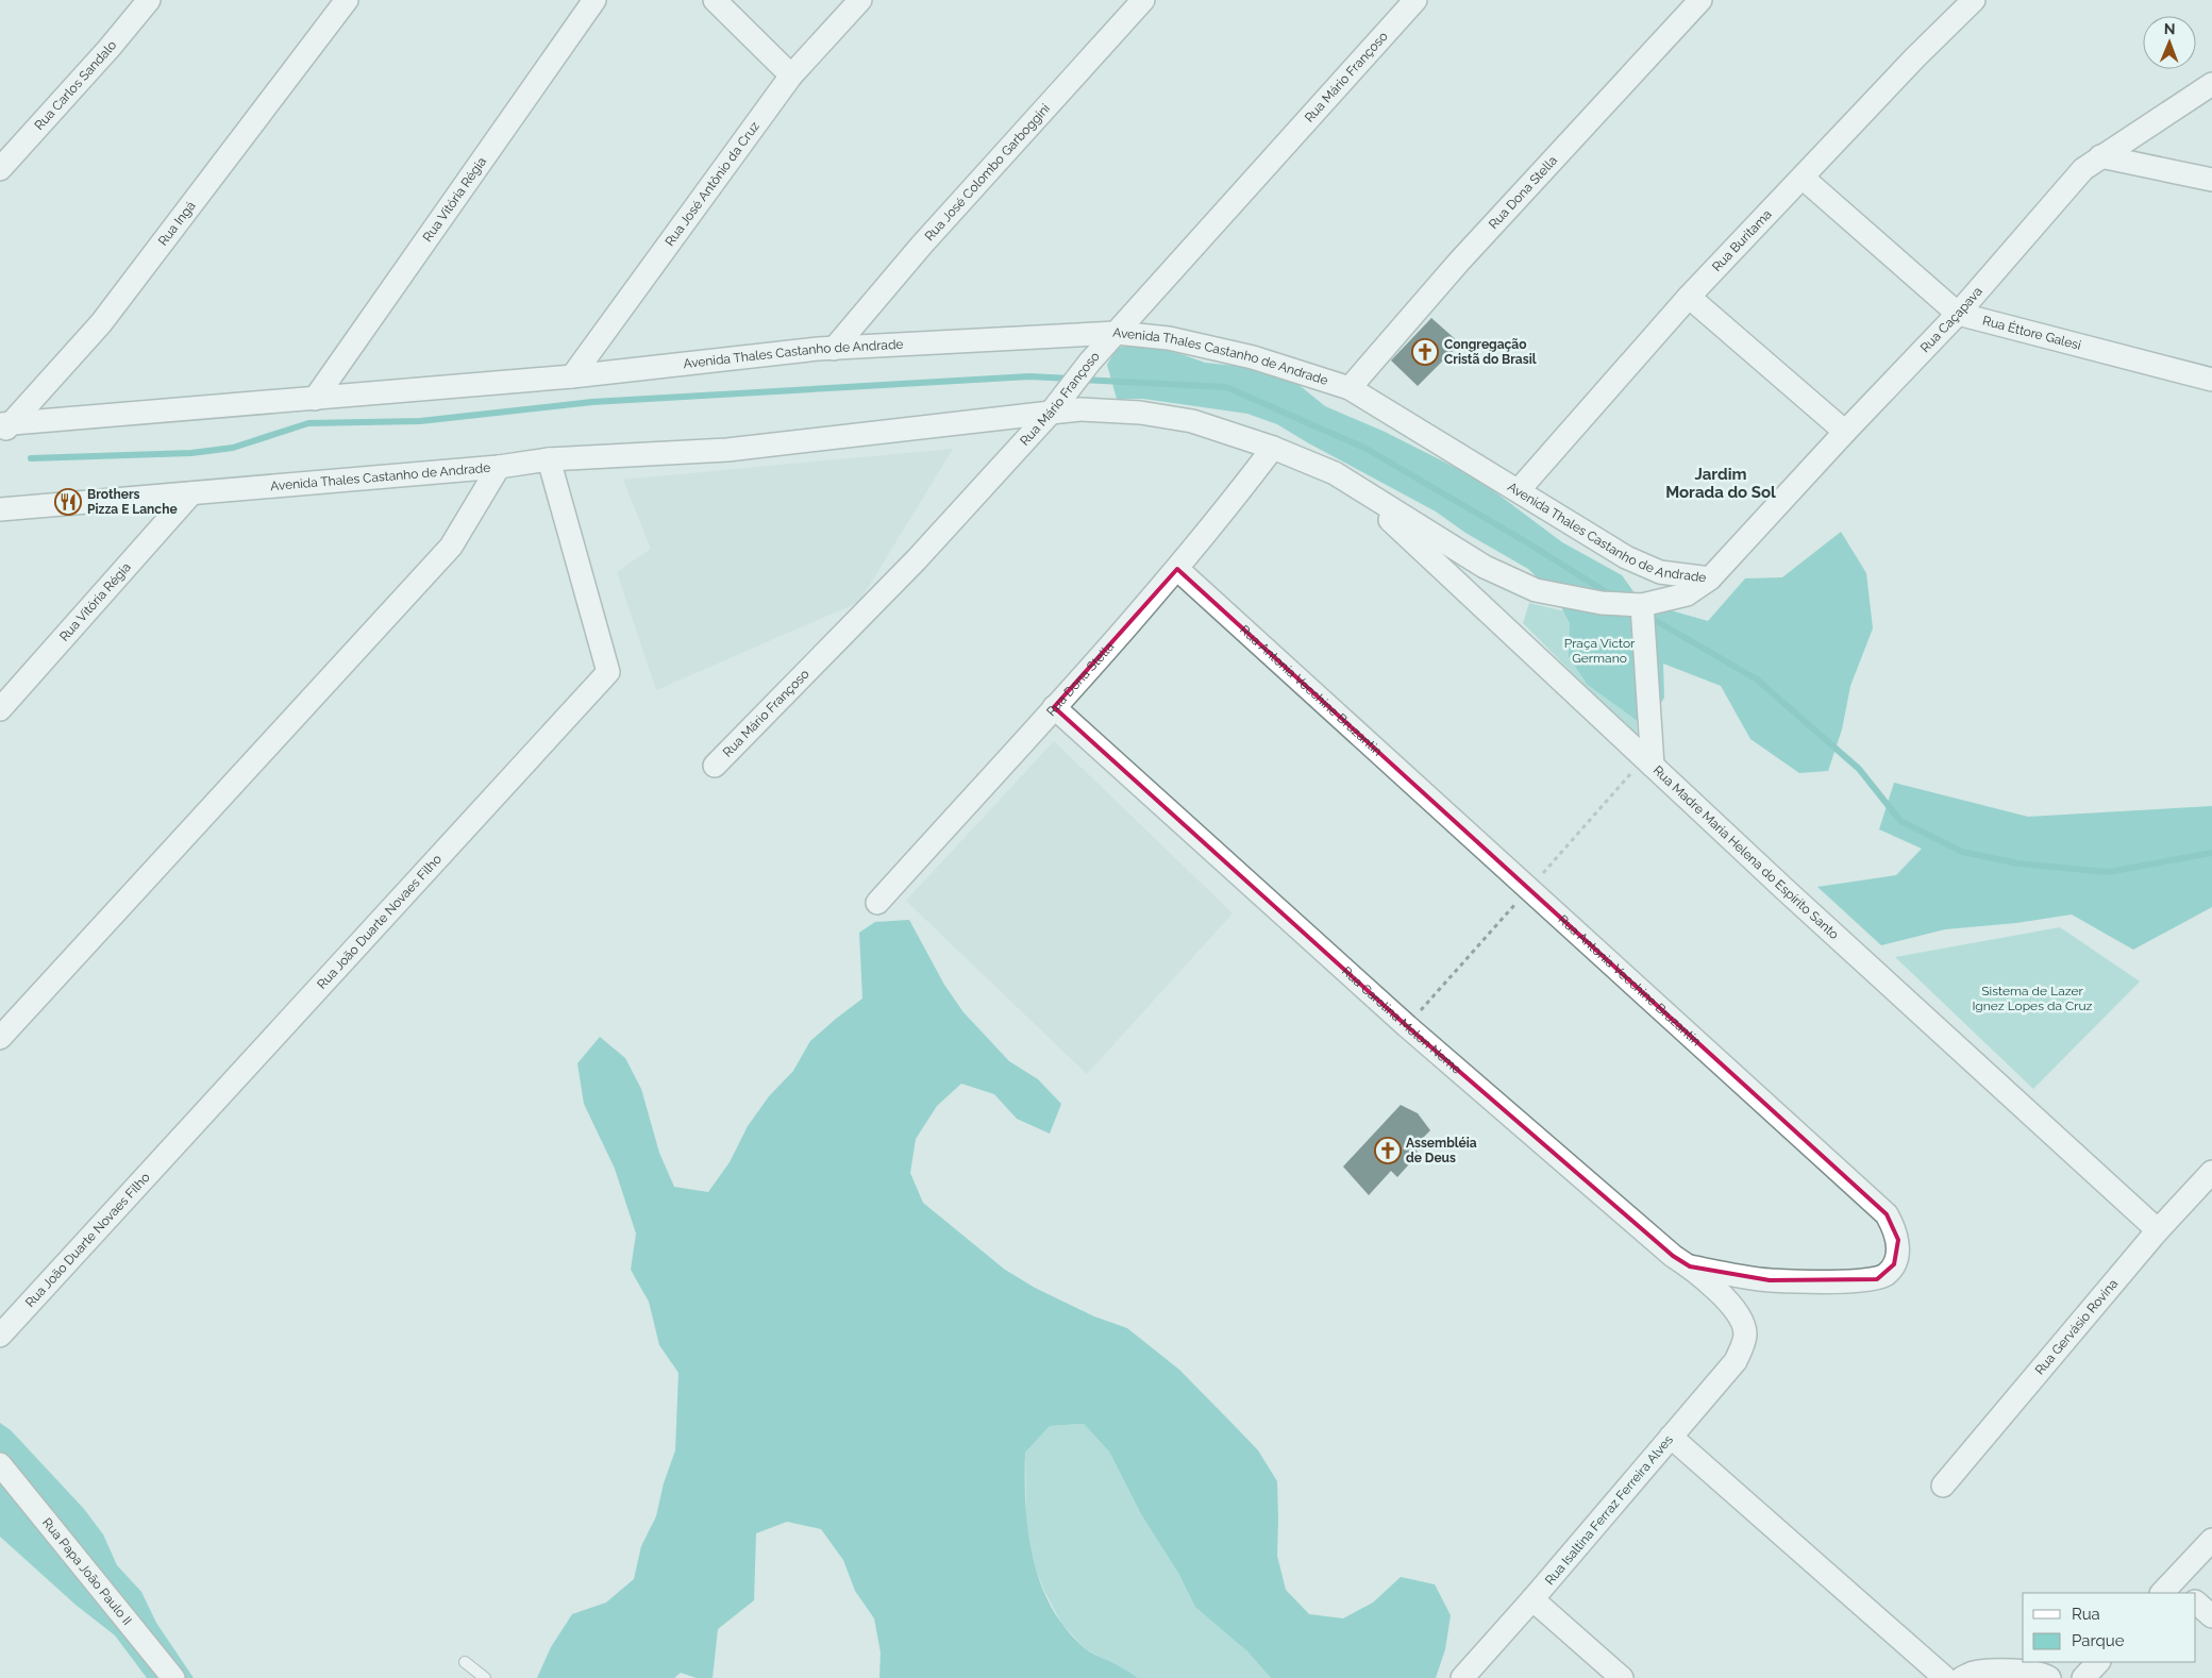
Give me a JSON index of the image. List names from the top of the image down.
{
  "streets": {
    "street": [
      "Rua Mário Françoso",
      "Rua Carlos Sandalo",
      "Rua José Colombo Garboggini",
      "Rua José Antônio da Cruz",
      "Rua Dona Stella",
      "Rua Vitória Régia",
      "Rua Ingá",
      "Rua Buritama",
      "Rua Caçapava",
      "Rua Éttore Galesi",
      "Avenida Thales Castanho de Andrade",
      "Rua Antonia Vecchine Bruzantin",
      "Rua Madre Maria Helena do Espírito Santo",
      "Rua João Duarte Novaes Filho",
      "Rua Carolina Molon Neme",
      "Rua Gervásio Rovina",
      "Rua Isaltina Ferraz Ferreira Alves",
      "Rua Papa João Paulo II"
    ]
  },
  "crossings": [
    ["Rua Mário Françoso", "Avenida Thales Castanho de Andrade"],
    ["Rua José Colombo Garboggini", "Avenida Thales Castanho de Andrade"],
    ["Rua José Antônio da Cruz", "Avenida Thales Castanho de Andrade"],
    ["Rua Dona Stella", "Avenida Thales Castanho de Andrade"],
    ["Rua Dona Stella", "Rua Antonia Vecchine Bruzantin"],
    ["Rua Dona Stella", "Rua Carolina Molon Neme"],
    ["Rua Vitória Régia", "Avenida Thales Castanho de Andrade"],
    ["Rua Ingá", "Avenida Thales Castanho de Andrade"],
    ["Rua Buritama", "Rua Éttore Galesi"],
    ["Rua Buritama", "Avenida Thales Castanho de Andrade"],
    ["Rua Caçapava", "Rua Éttore Galesi"],
    ["Rua Caçapava", "Avenida Thales Castanho de Andrade"],
    ["Avenida Thales Castanho de Andrade", "Rua Madre Maria Helena do Espírito Santo"],
    ["Avenida Thales Castanho de Andrade", "Rua João Duarte Novaes Filho"],
    ["Rua Antonia Vecchine Bruzantin", "Rua Carolina Molon Neme"],
    ["Rua Madre Maria Helena do Espírito Santo", "Rua Gervásio Rovina"],
    ["Rua Carolina Molon Neme", "Rua Isaltina Ferraz Ferreira Alves"]
  ],
  "districts": ["Jardim Morada do Sol"],
  "parks": ["Praça Victor Germano", "Sistema de Lazer Ignez Lopes da Cruz"],
  "places": {
    "church": ["Congregação Cristã do Brasil", "Assembléia de Deus"],
    "restaurant": ["Brothers Pizza E Lanche"]
  },
  "legend": ["Rua", "Parque"],
  "north": "top"
}
